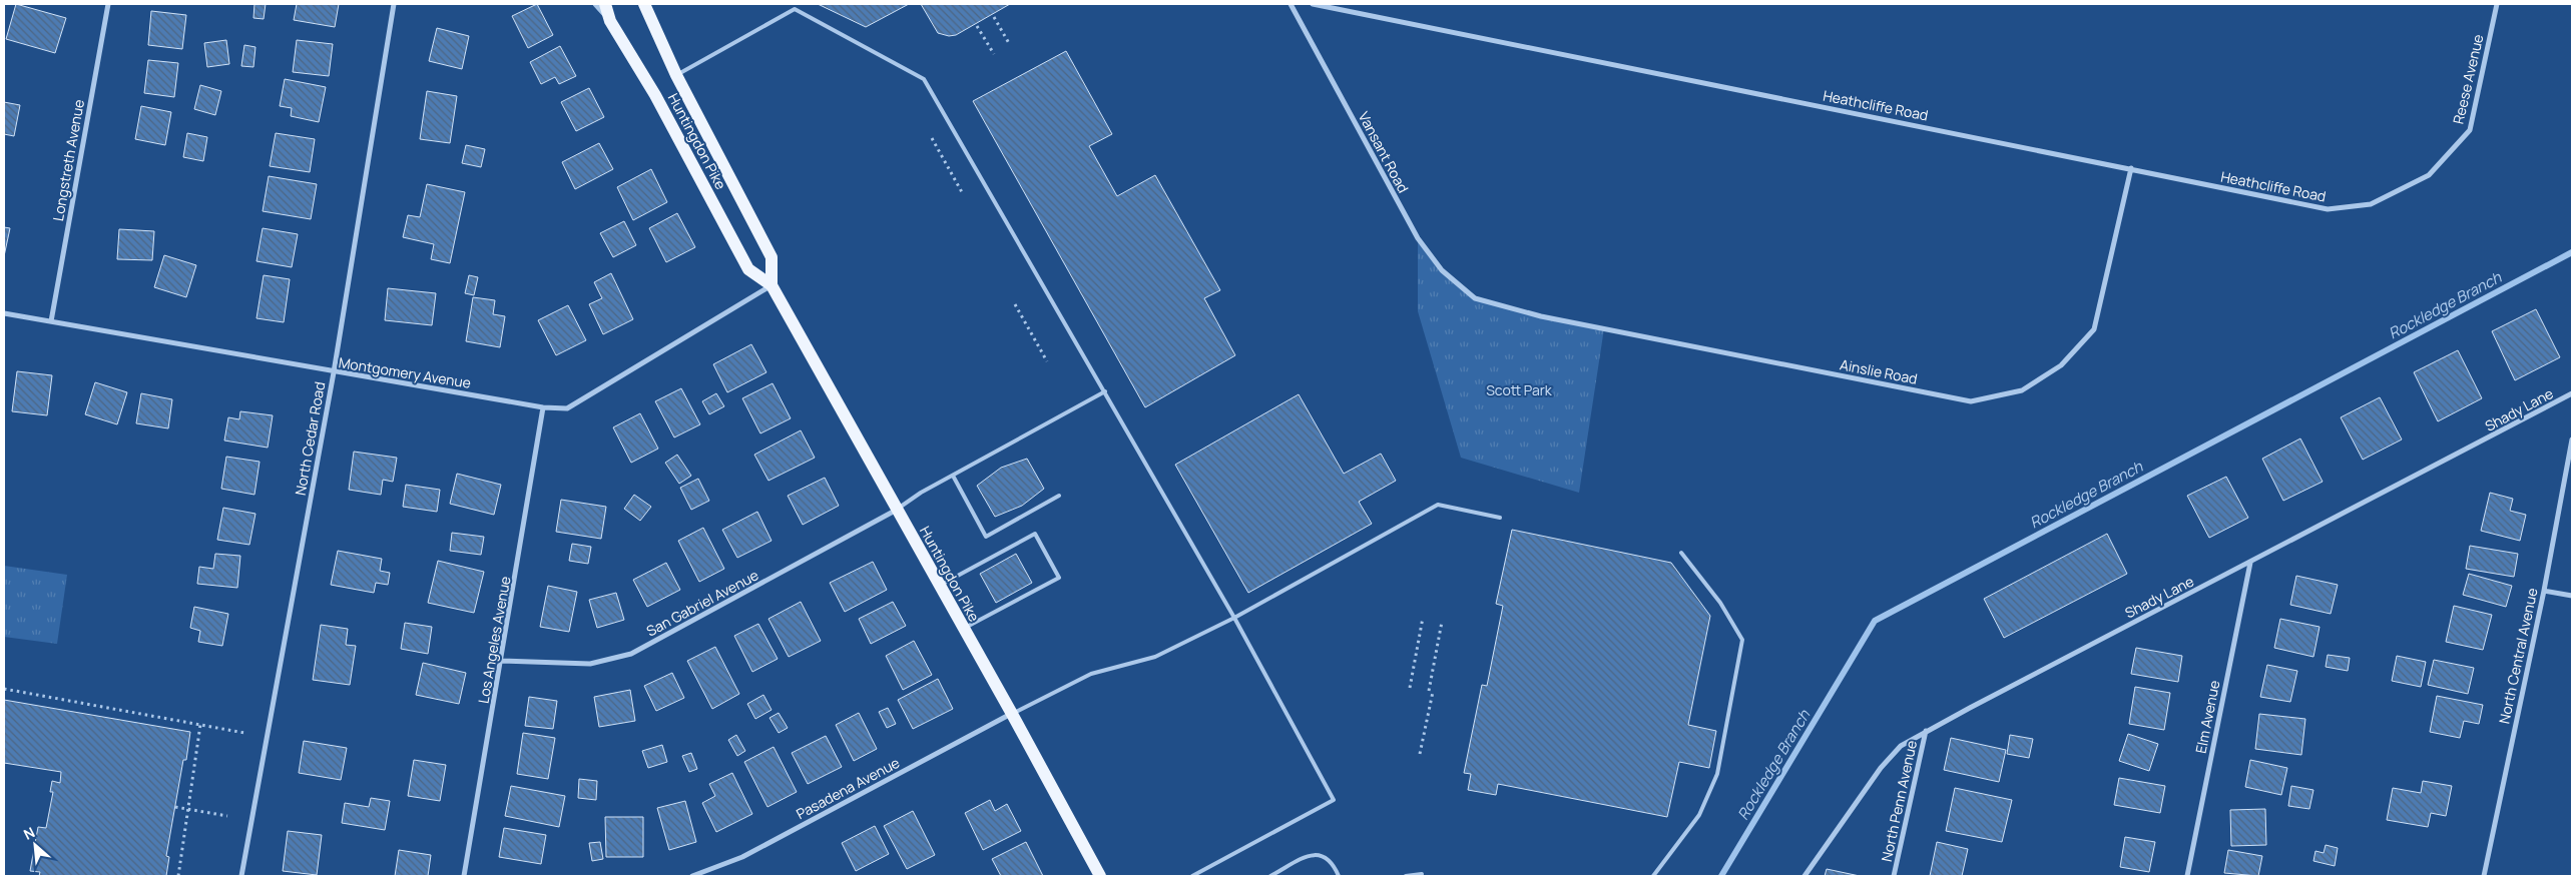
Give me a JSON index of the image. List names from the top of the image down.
{
  "streets": {
    "main road": ["Huntingdon Pike"],
    "street": [
      "Reese Avenue",
      "Heathcliffe Road",
      "Vansant Road",
      "Longstreth Avenue",
      "Ainslie Road",
      "Montgomery Avenue",
      "Shady Lane",
      "North Cedar Road",
      "San Gabriel Avenue",
      "Los Angeles Avenue",
      "North Central Avenue",
      "Elm Avenue",
      "Pasadena Avenue",
      "North Penn Avenue"
    ]
  },
  "crossings": [
    ["Reese Avenue", "Heathcliffe Road"],
    ["Heathcliffe Road", "Ainslie Road"],
    ["Huntingdon Pike", "Montgomery Avenue"],
    ["Huntingdon Pike", "San Gabriel Avenue"],
    ["Huntingdon Pike", "Pasadena Avenue"],
    ["Vansant Road", "Ainslie Road"],
    ["Longstreth Avenue", "Montgomery Avenue"],
    ["Montgomery Avenue", "North Cedar Road"],
    ["Montgomery Avenue", "Los Angeles Avenue"],
    ["Shady Lane", "Elm Avenue"],
    ["Shady Lane", "North Penn Avenue"],
    ["San Gabriel Avenue", "Los Angeles Avenue"]
  ],
  "water": ["Rockledge Branch"],
  "parks": ["Scott Park"],
  "north": "top left"
}
